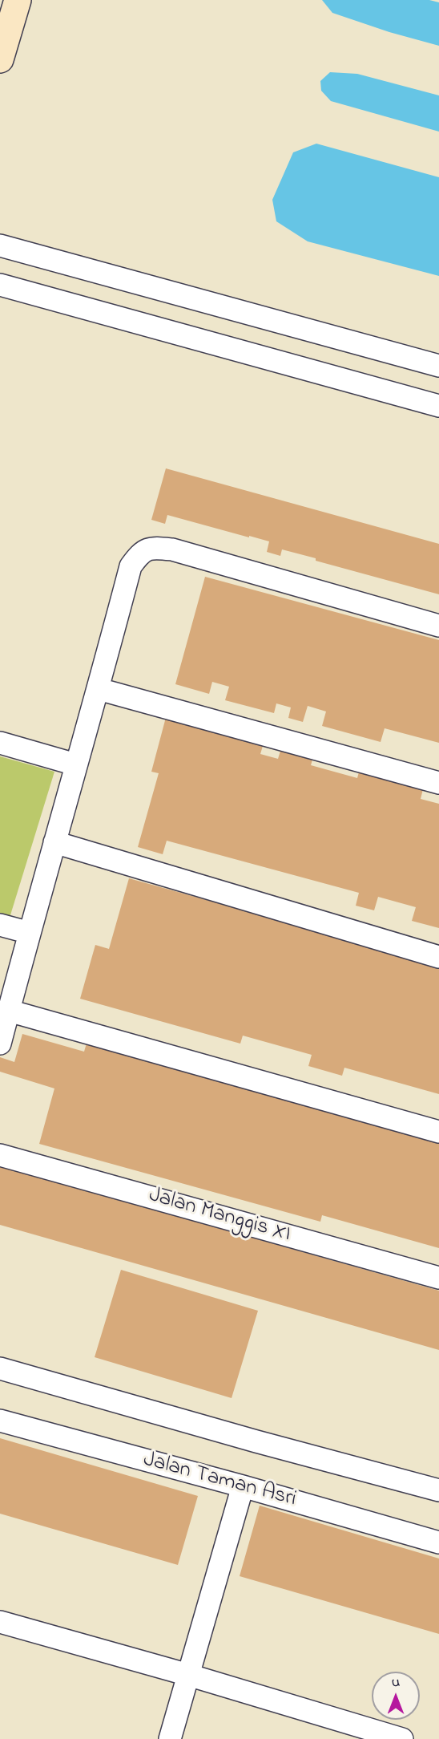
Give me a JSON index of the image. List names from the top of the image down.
{
  "streets": {
    "street": ["Jalan Manggis XI", "Jalan Taman Asri"]
  },
  "north": "top"
}
